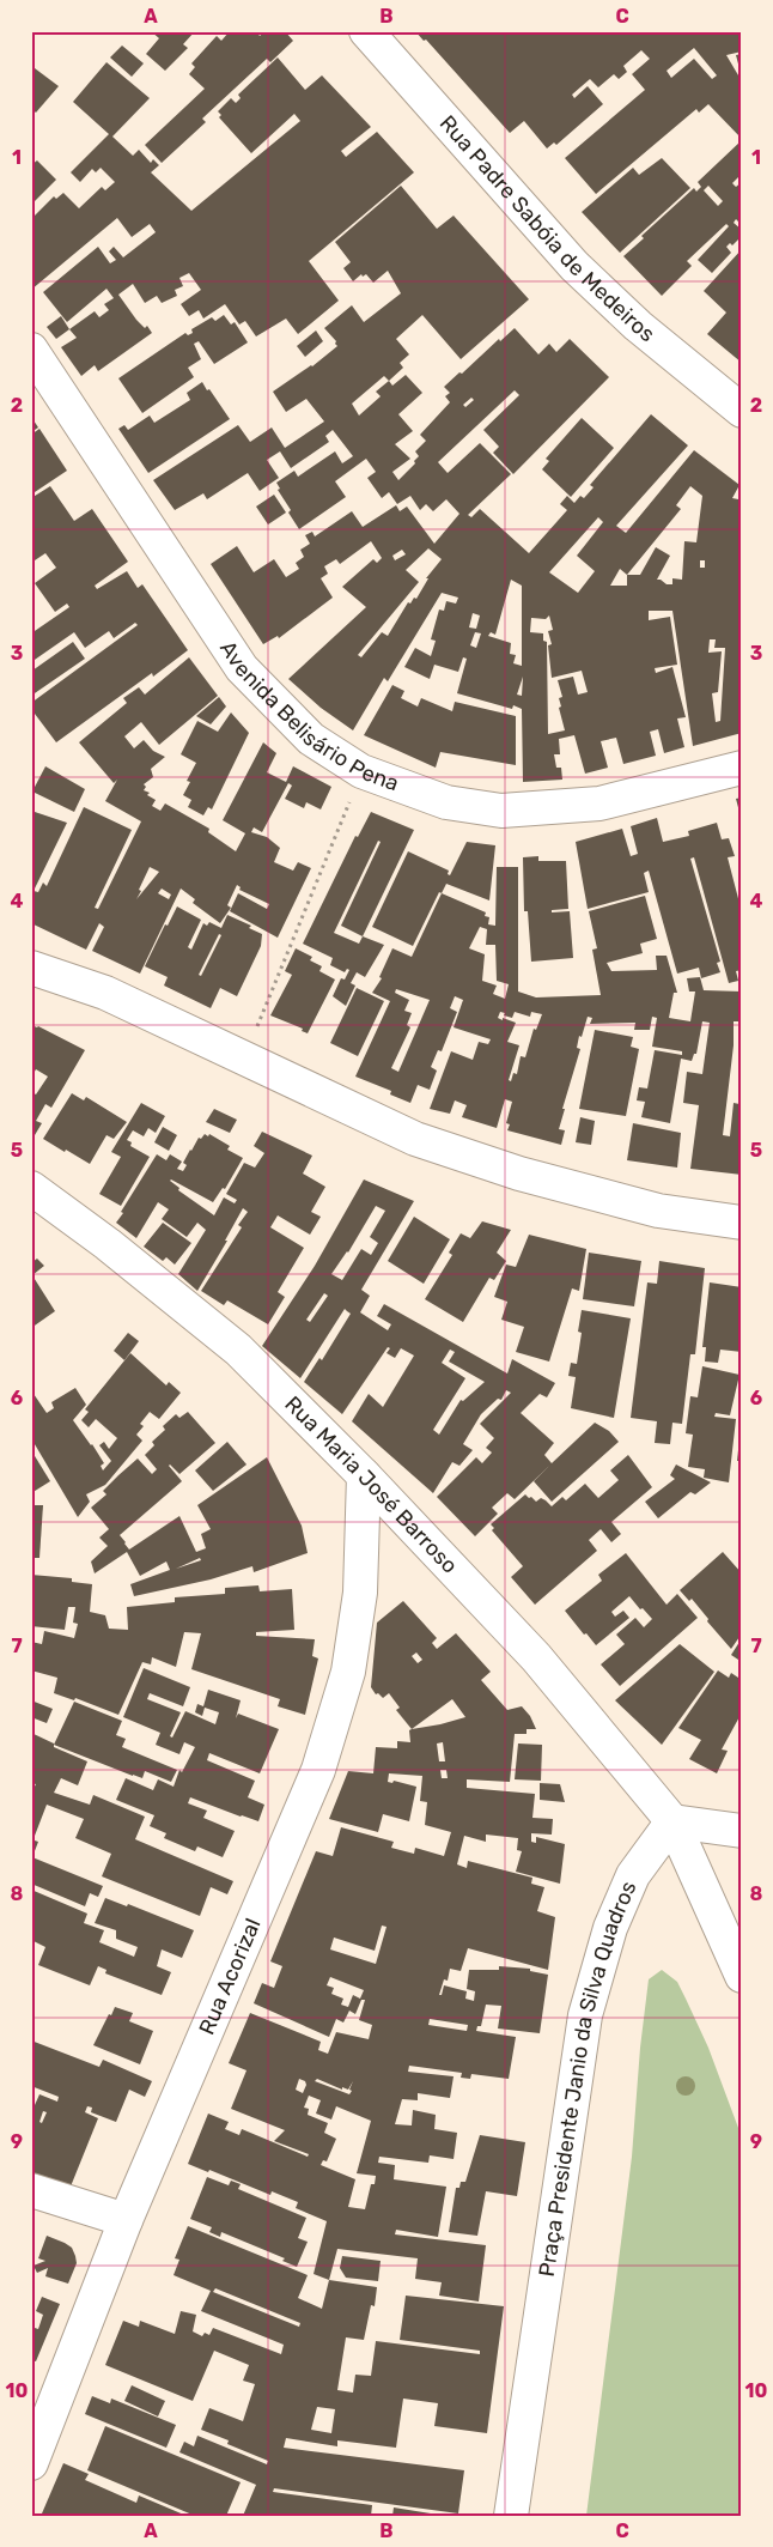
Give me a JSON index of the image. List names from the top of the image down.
{
  "streets": {
    "street": [
      "Rua Padre Sabóia de Medeiros",
      "Avenida Belisário Pena",
      "Rua Maria José Barroso",
      "Rua Acorizal",
      "Praça Presidente Janio da Silva Quadros"
    ]
  },
  "crossings": [
    ["Rua Maria José Barroso", "Rua Acorizal"],
    ["Rua Maria José Barroso", "Praça Presidente Janio da Silva Quadros"]
  ],
  "grid": {
    "columns": ["A", "B", "C"],
    "rows": [
      "1",
      "2",
      "3",
      "4",
      "5",
      "6",
      "7",
      "8",
      "9",
      "10"
    ]
  }
}
